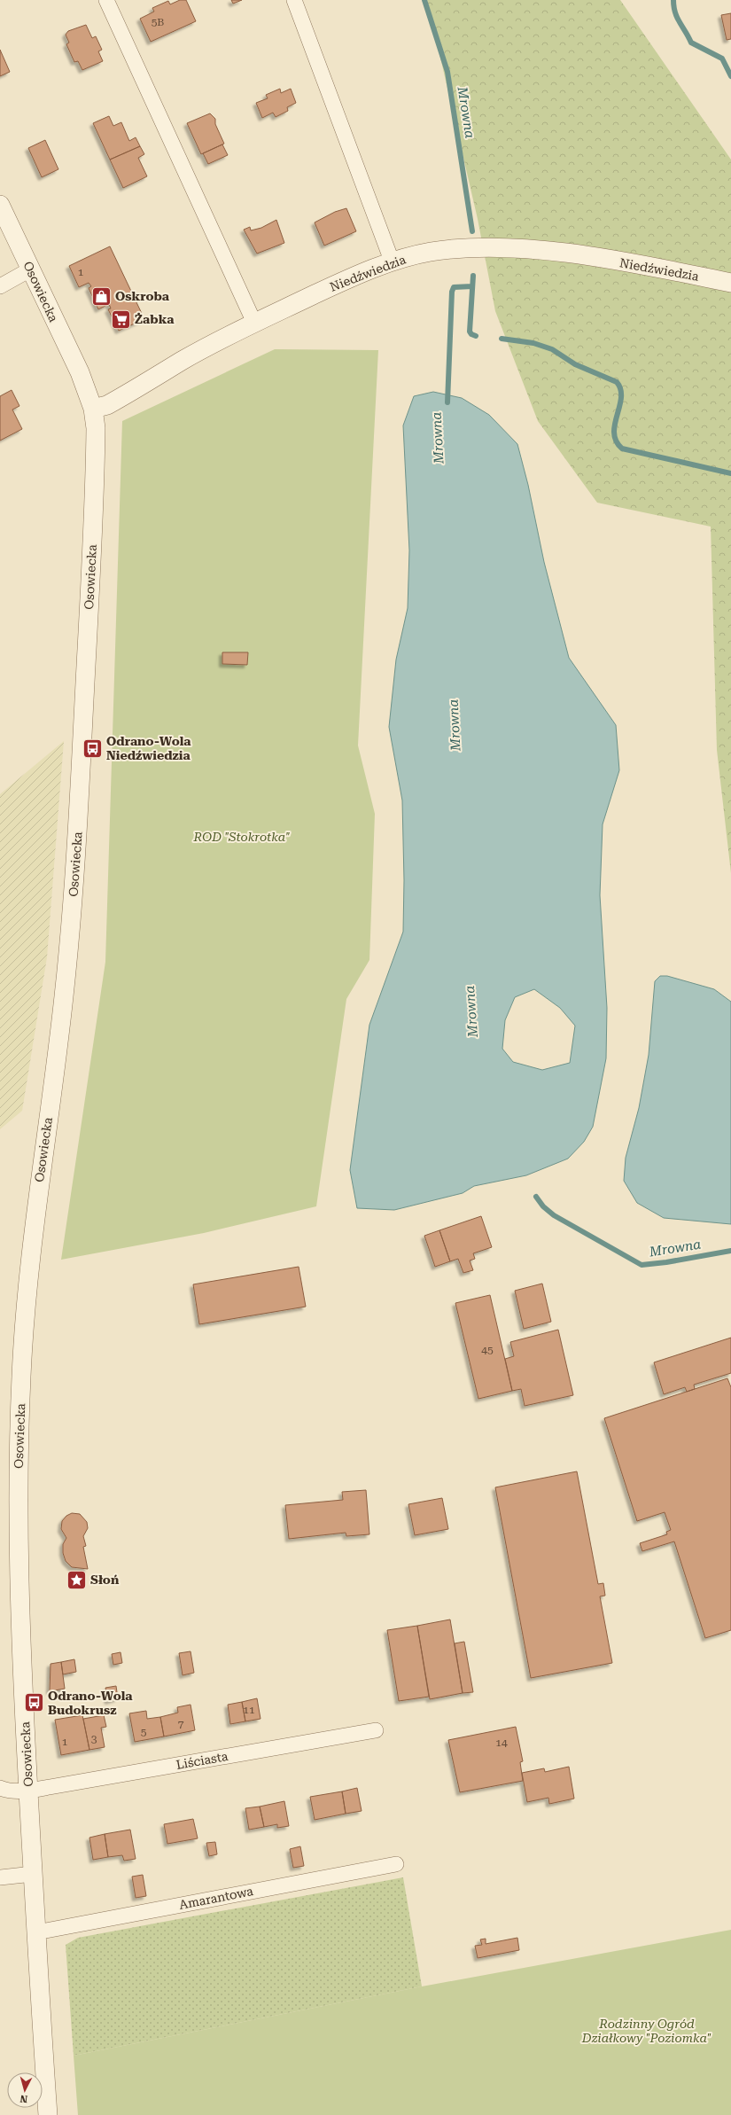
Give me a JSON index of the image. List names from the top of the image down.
{
  "streets": {
    "street": [
      "Niedźwiedzia",
      "Osowiecka",
      "Liściasta",
      "Amarantowa"
    ]
  },
  "crossings": [
    ["Niedźwiedzia", "Osowiecka"],
    ["Osowiecka", "Liściasta"],
    ["Osowiecka", "Amarantowa"]
  ],
  "water": ["Mrowna"],
  "parks": ["ROD \"Stokrotka\"", "Rodzinny Ogród Działkowy \"Poziomka\""],
  "places": {
    "shop": ["Oskroba"],
    "supermarket": ["Żabka"],
    "bus stop": ["Odrano-Wola Niedźwiedzia", "Odrano-Wola Budokrusz"],
    "place": ["Słoń"]
  },
  "house_numbers": [
    "5B",
    "1",
    "45",
    "11",
    "7",
    "5",
    "3",
    "1",
    "14"
  ],
  "north": "bottom"
}
